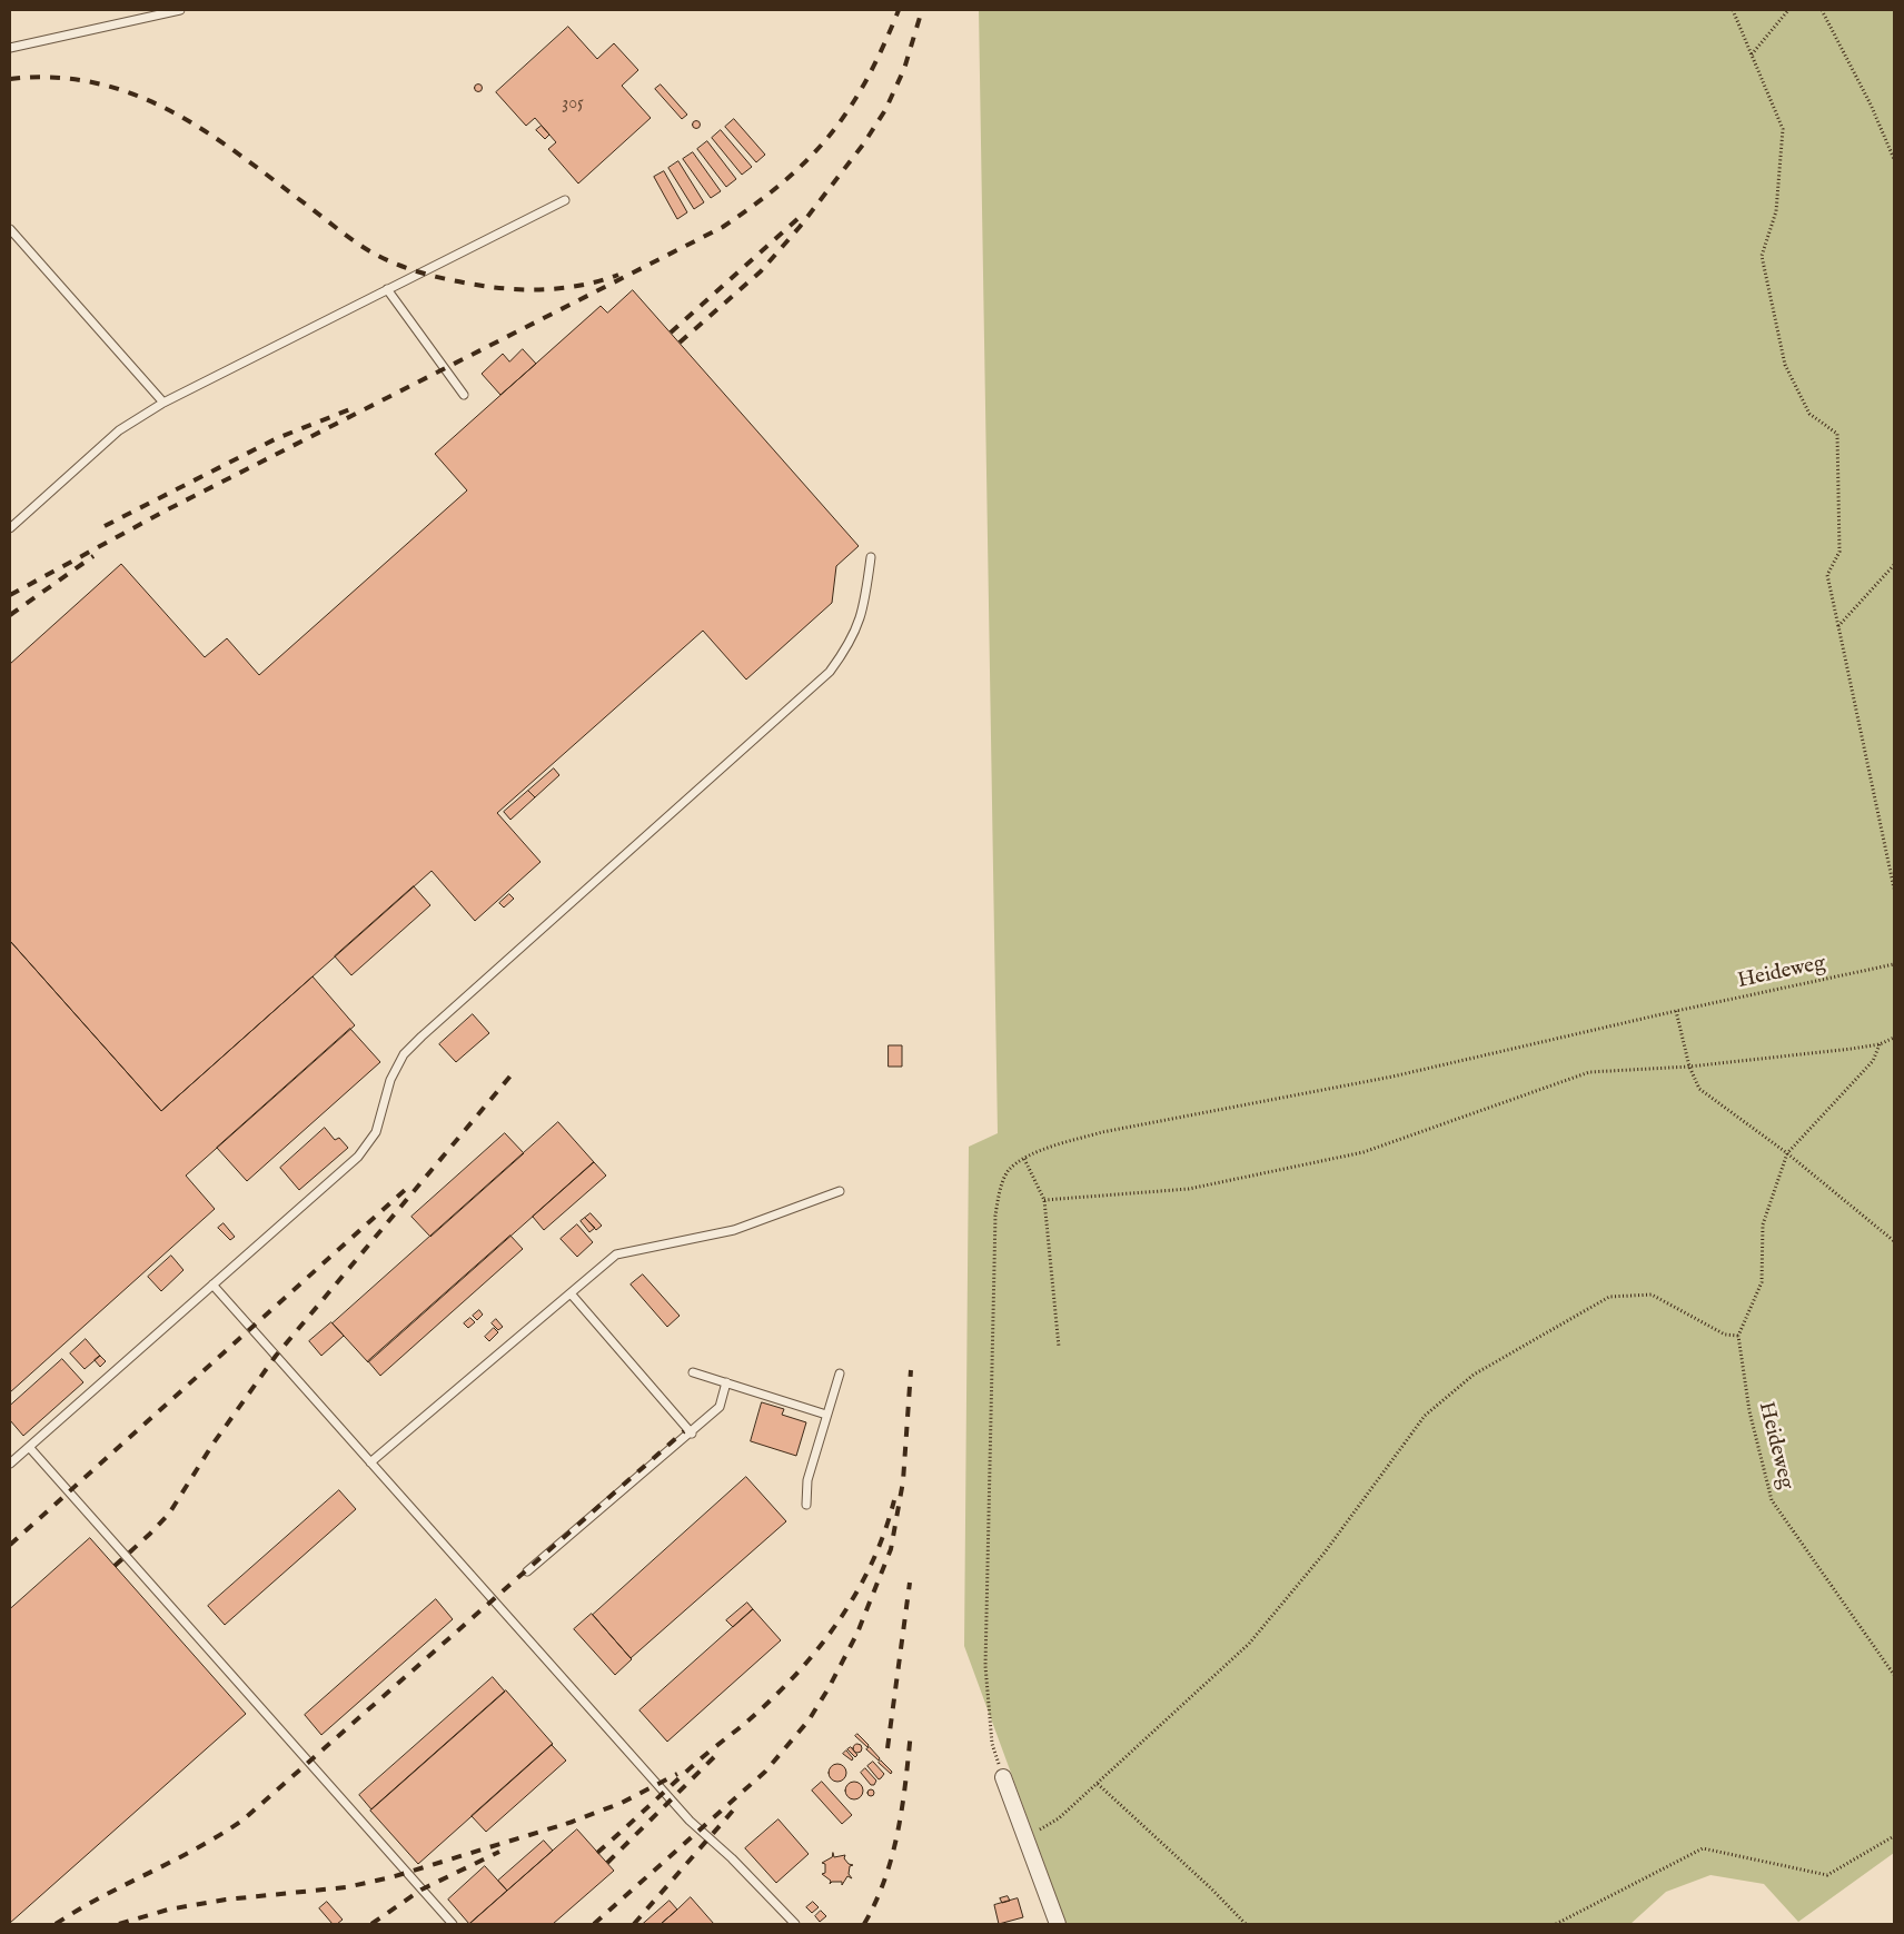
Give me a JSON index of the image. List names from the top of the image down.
{
  "streets": {
    "path": ["Heideweg"]
  },
  "house_numbers": ["305"]
}
